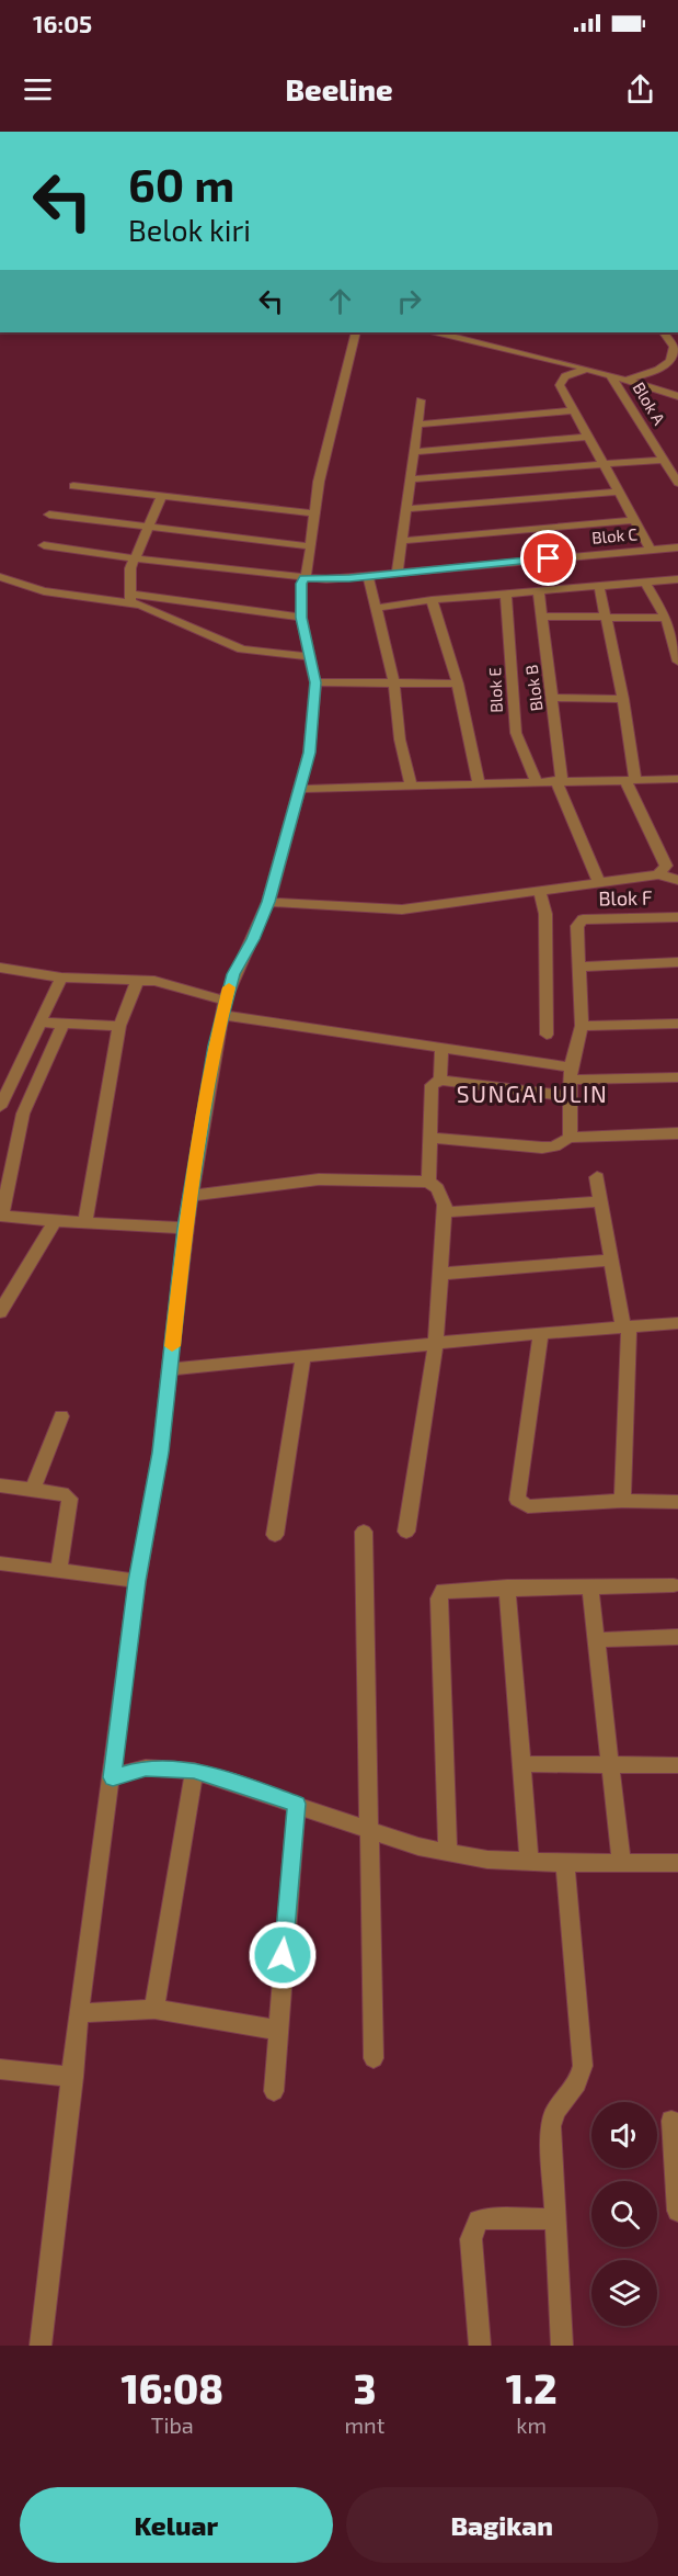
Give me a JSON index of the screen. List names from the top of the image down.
{
  "streets": {
    "street": [
      "Blok A",
      "Blok C",
      "Blok B",
      "Blok E",
      "Blok F"
    ]
  },
  "districts": ["SUNGAI ULIN"],
  "page": {
    "status": "16:05",
    "header": "Beeline",
    "turn": ["60 m", "Belok kiri"],
    "eta": [
      "16:08",
      "Tiba",
      "3",
      "mnt",
      "1.2",
      "km"
    ],
    "buttons": ["Keluar", "Bagikan"]
  }
}
